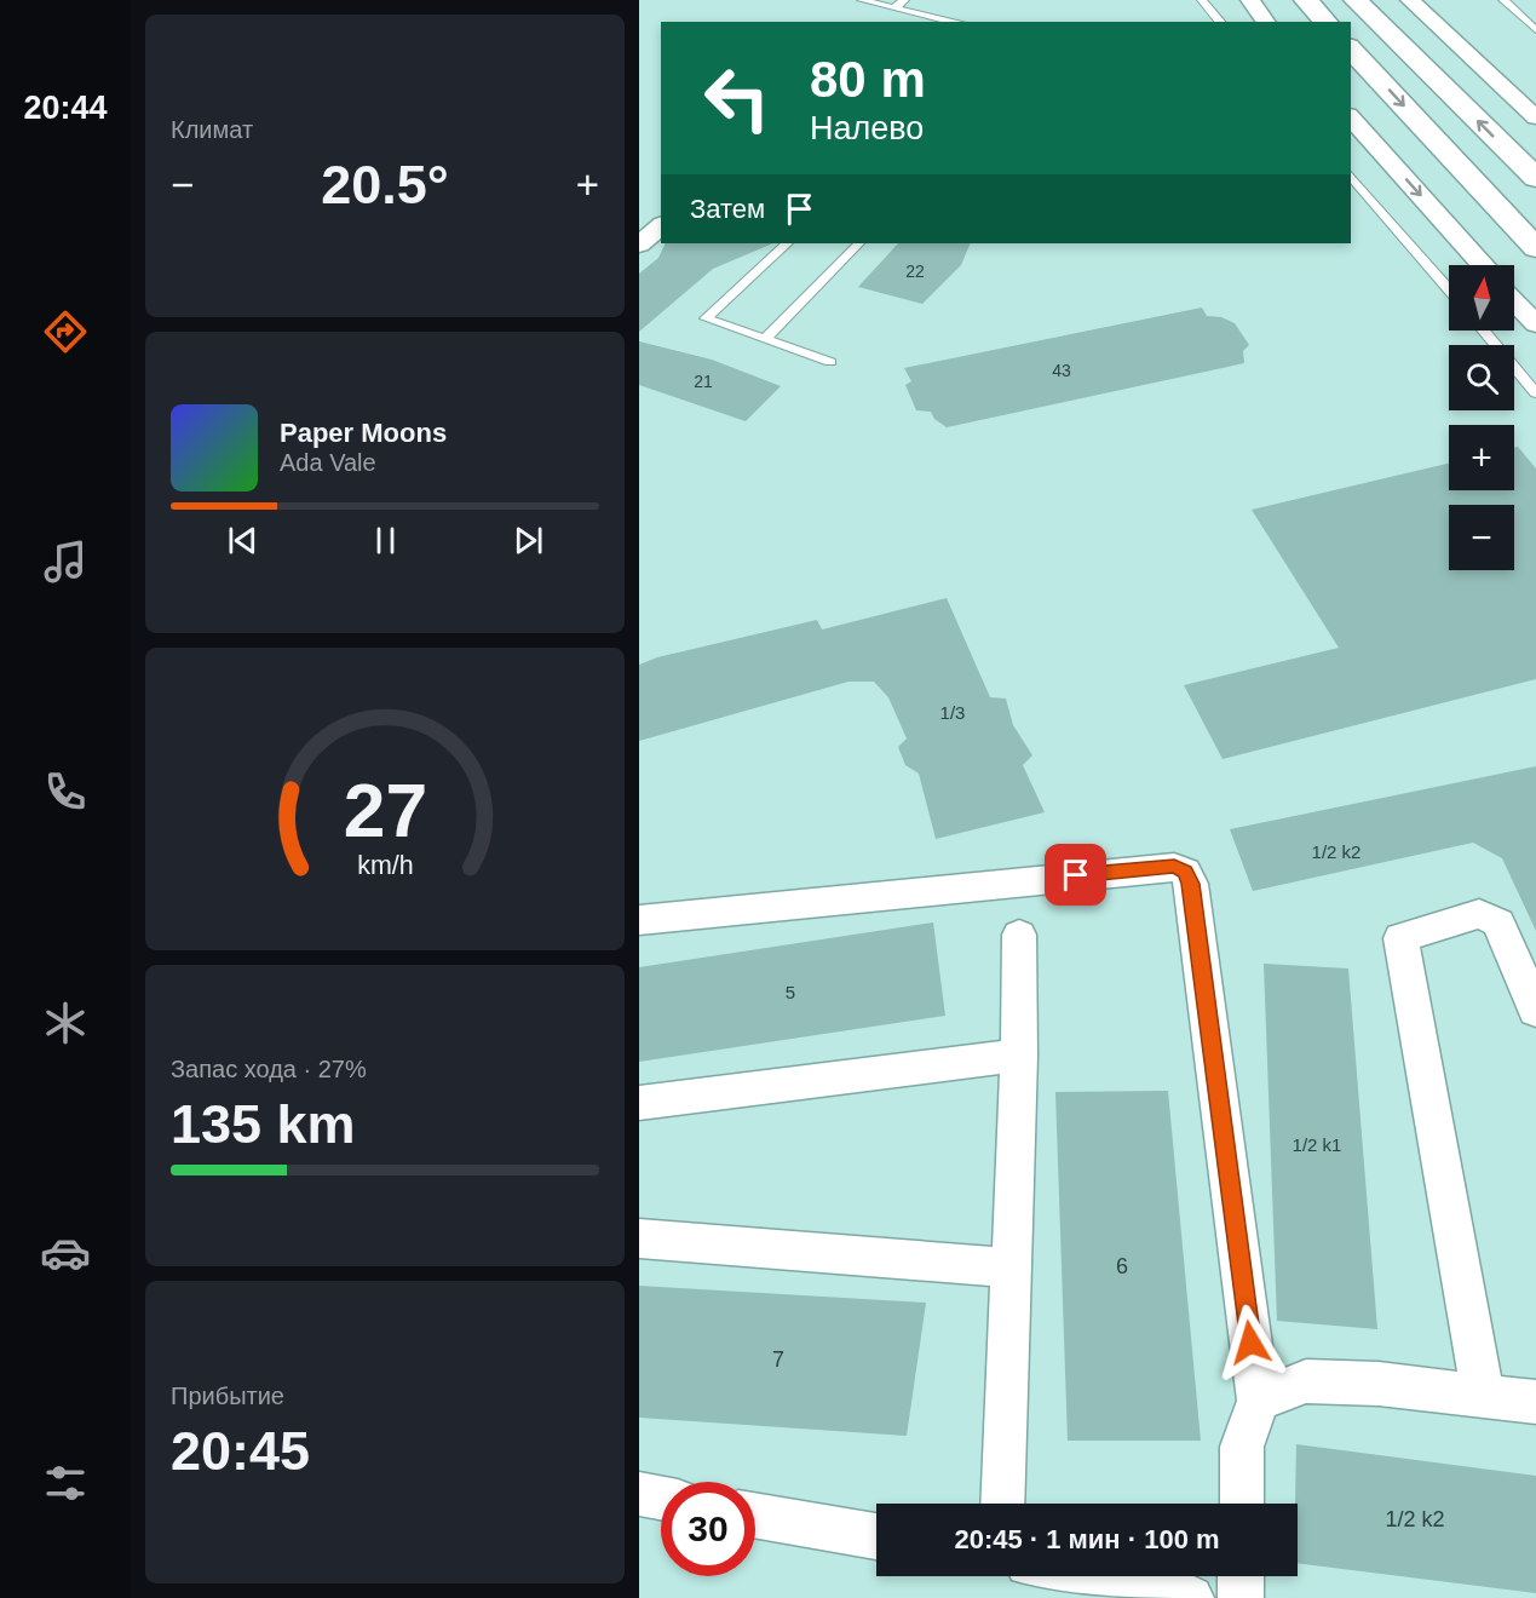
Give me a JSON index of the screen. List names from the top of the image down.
{
  "house_numbers": [
    "22",
    "43",
    "21",
    "1/3",
    "1/2 k2",
    "5",
    "1/2 k1",
    "6",
    "7",
    "1/2 k2"
  ],
  "north": "top",
  "page": {
    "tabs": "20:44",
    "tile": [
      "Климат",
      ["Запас хода · 27%", "135 km"],
      ["Прибытие", "20:45"]
    ],
    "turn": ["80 m", "Налево"],
    "heat": ["−", "20.5°", "+"],
    "then": "Затем",
    "map_buttons": ["+", "−"],
    "song": ["Paper Moons", "Ada Vale"],
    "limit": "30",
    "trip": "20:45 · 1 мин · 100 m",
    "gauge": ["27", "km/h"]
  }
}
